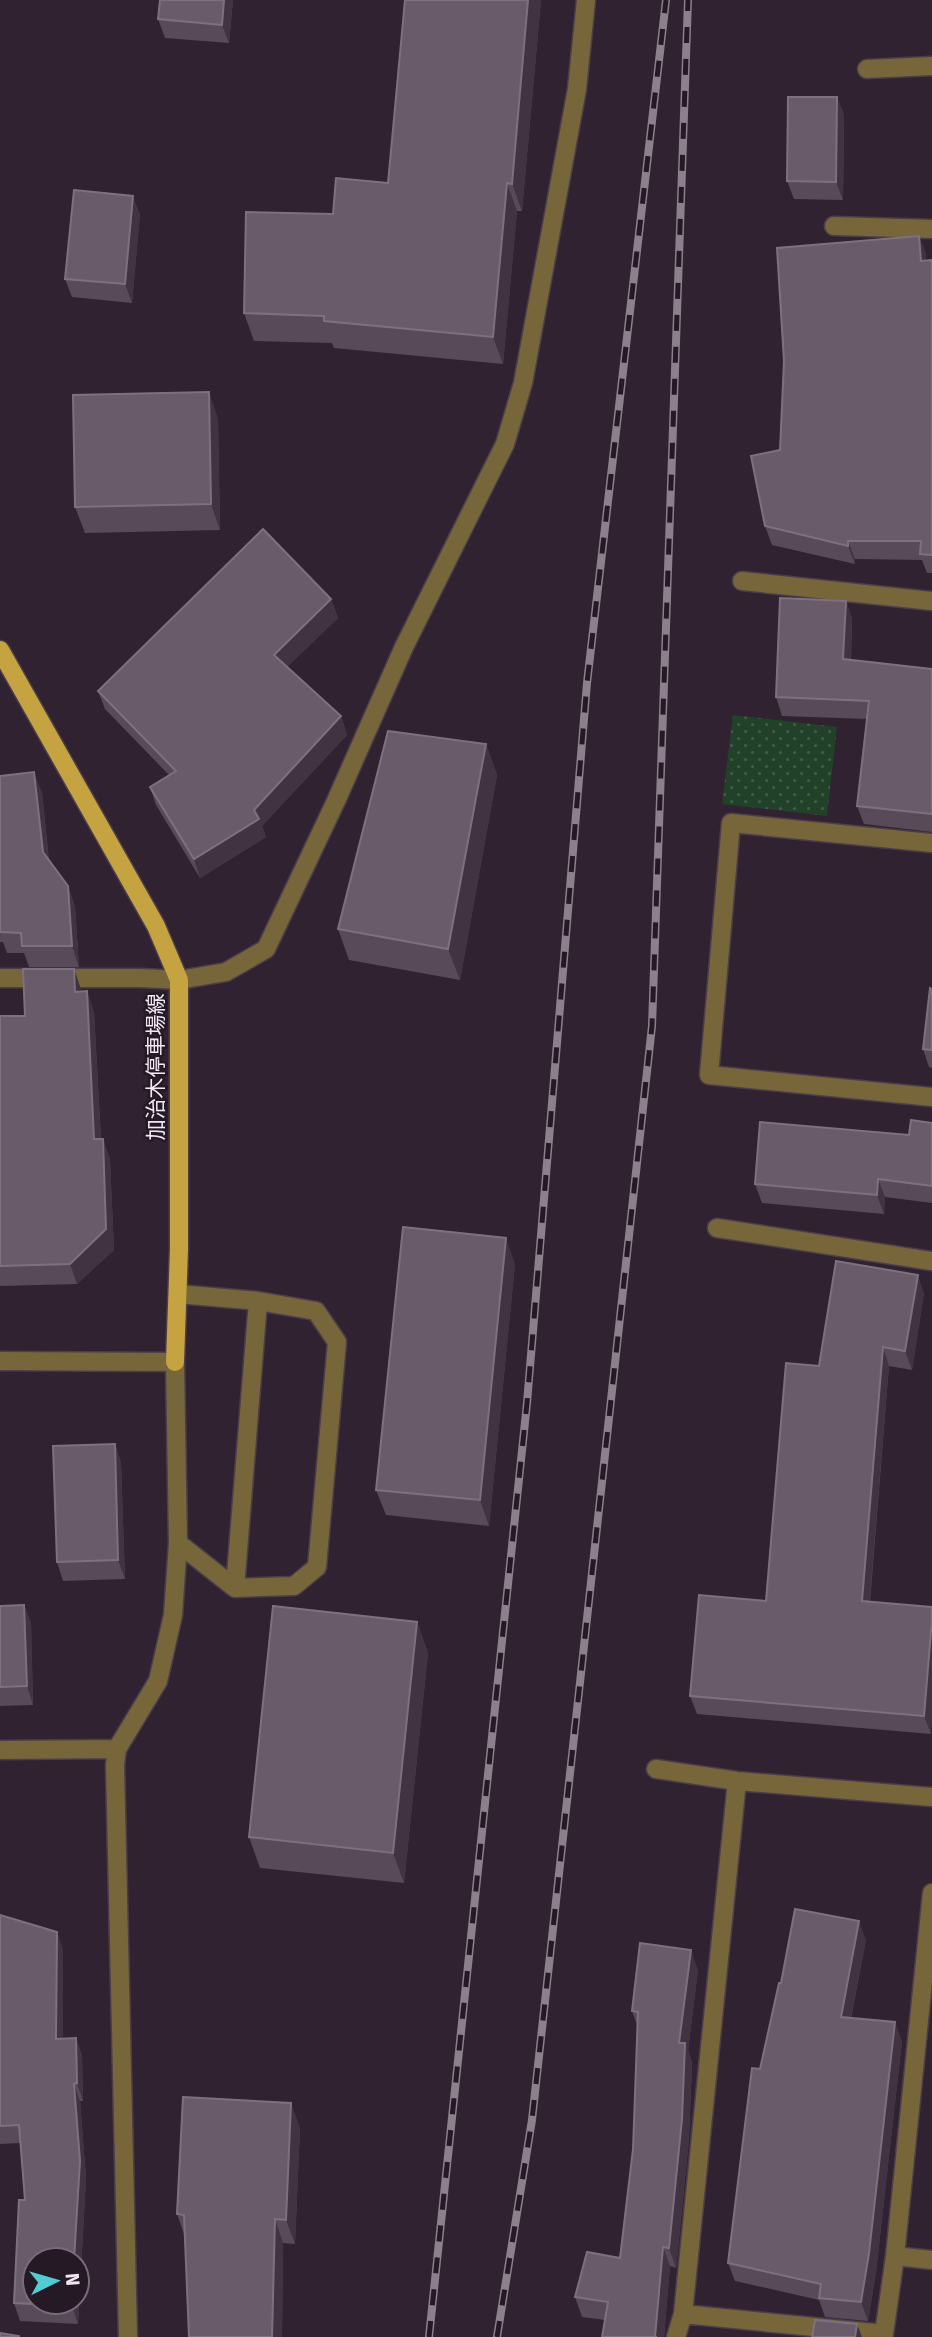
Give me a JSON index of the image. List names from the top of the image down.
{
  "streets": {
    "main road": ["加治木停車場線"]
  },
  "north": "right"
}
